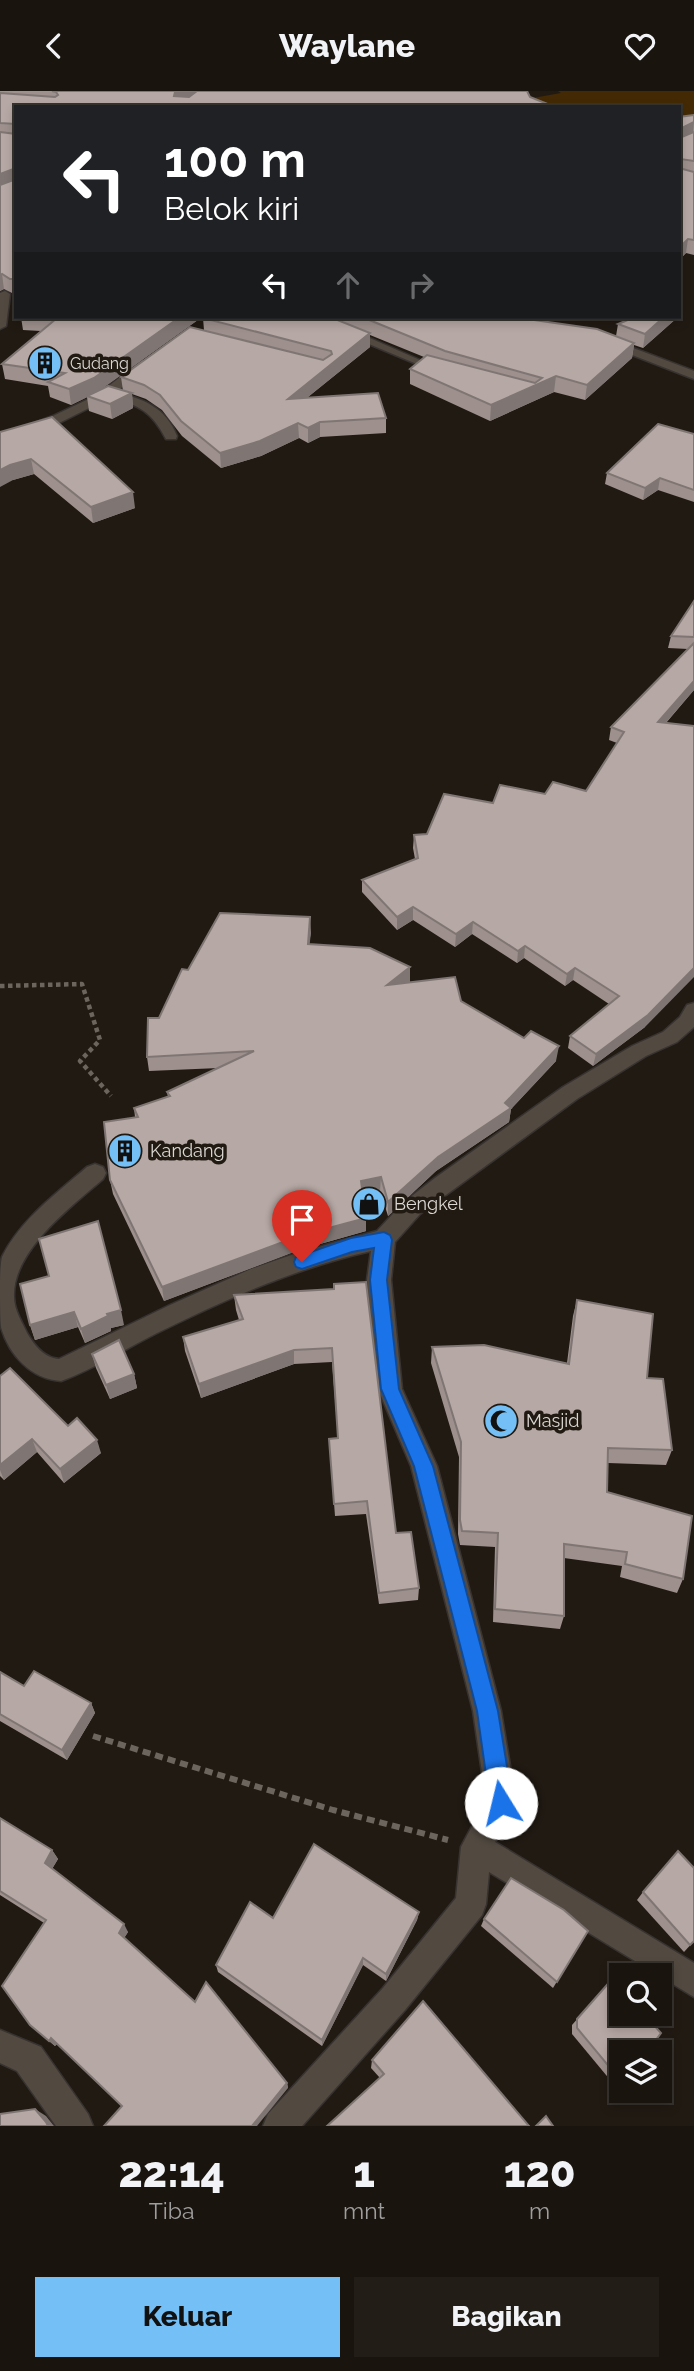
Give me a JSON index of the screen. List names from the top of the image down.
{
  "places": {
    "building": ["Gudang", "Kandang"],
    "shop": ["Bengkel"],
    "mosque": ["Masjid"]
  },
  "page": {
    "header": "Waylane",
    "turn": ["100 m", "Belok kiri"],
    "eta": [
      "22:14",
      "Tiba",
      "1",
      "mnt",
      "120",
      "m"
    ],
    "buttons": ["Keluar", "Bagikan"]
  }
}
